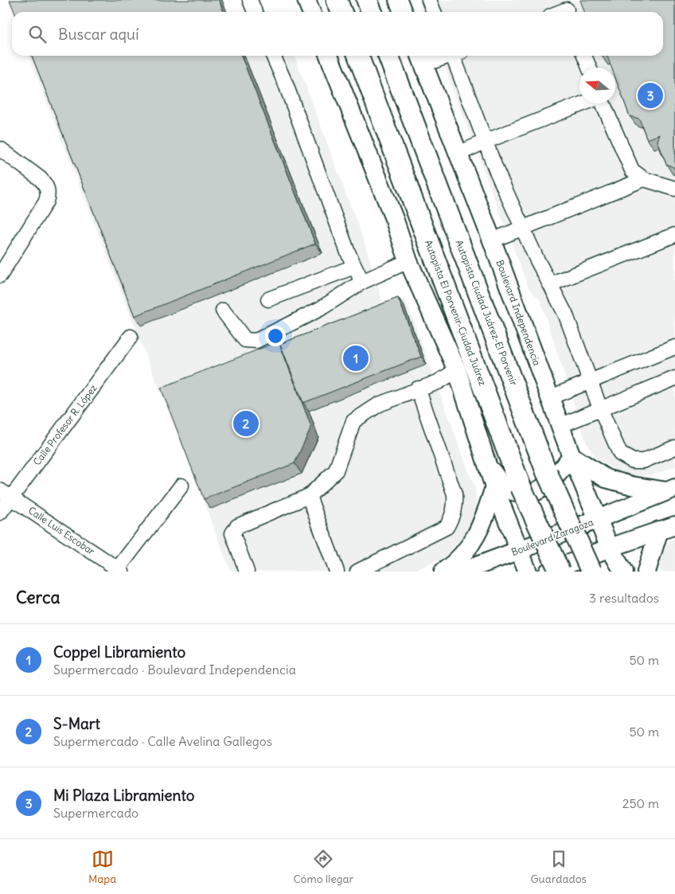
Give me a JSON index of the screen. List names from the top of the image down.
{
  "streets": {
    "highway": ["Autopista El Porvenir-Ciudad Juárez", "Autopista Ciudad Juárez-El Porvenir"],
    "main road": ["Boulevard Independencia", "Boulevard Zaragoza"],
    "street": ["Calle Profesor R. López", "Calle Luis Escobar"]
  },
  "crossings": [
    ["Boulevard Independencia", "Boulevard Zaragoza"],
    ["Calle Profesor R. López", "Calle Luis Escobar"]
  ],
  "north": "left",
  "page": {
    "search": "Buscar aquí",
    "pins": ["3", "1", "2"],
    "heading": ["Cerca", "3 resultados"],
    "list": [
      {
        "mark": "1",
        "name": "Coppel Libramiento",
        "note": "Supermercado · Boulevard Independencia",
        "value": "50 m"
      },
      {
        "mark": "2",
        "name": "S-Mart",
        "note": "Supermercado · Calle Avelina Gallegos",
        "value": "50 m"
      },
      {
        "mark": "3",
        "name": "Mi Plaza Libramiento",
        "note": "Supermercado",
        "value": "250 m"
      }
    ],
    "nav": ["Mapa", "Cómo llegar", "Guardados"]
  }
}
